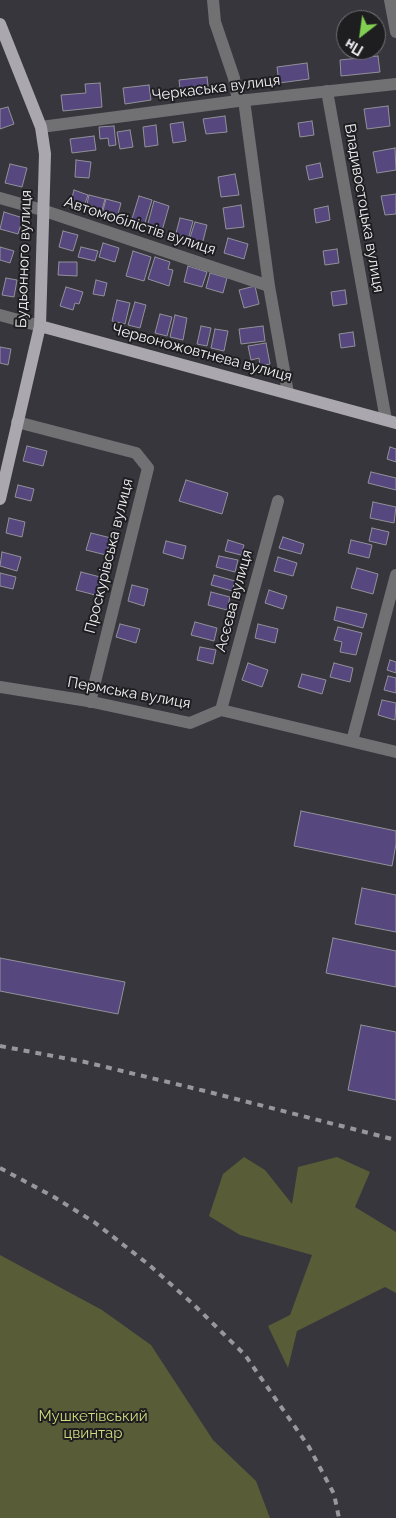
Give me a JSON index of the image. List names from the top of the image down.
{
  "streets": {
    "main road": ["Будьонного вулиця", "Червоножовтнева вулиця"],
    "street": [
      "Черкаська вулиця",
      "Владивостоцька вулиця",
      "Автомобілістів вулиця",
      "Проскурівська вулиця",
      "Асєєва вулиця",
      "Пермська вулиця"
    ]
  },
  "crossings": [
    ["Черкаська вулиця", "Владивостоцька вулиця"],
    ["Черкаська вулиця", "Будьонного вулиця"],
    ["Владивостоцька вулиця", "Червоножовтнева вулиця"],
    ["Автомобілістів вулиця", "Будьонного вулиця"],
    ["Будьонного вулиця", "Червоножовтнева вулиця"],
    ["Будьонного вулиця", "Проскурівська вулиця"],
    ["Проскурівська вулиця", "Пермська вулиця"],
    ["Асєєва вулиця", "Пермська вулиця"]
  ],
  "parks": ["Мушкетівський цвинтар"],
  "north": "bottom left"
}
